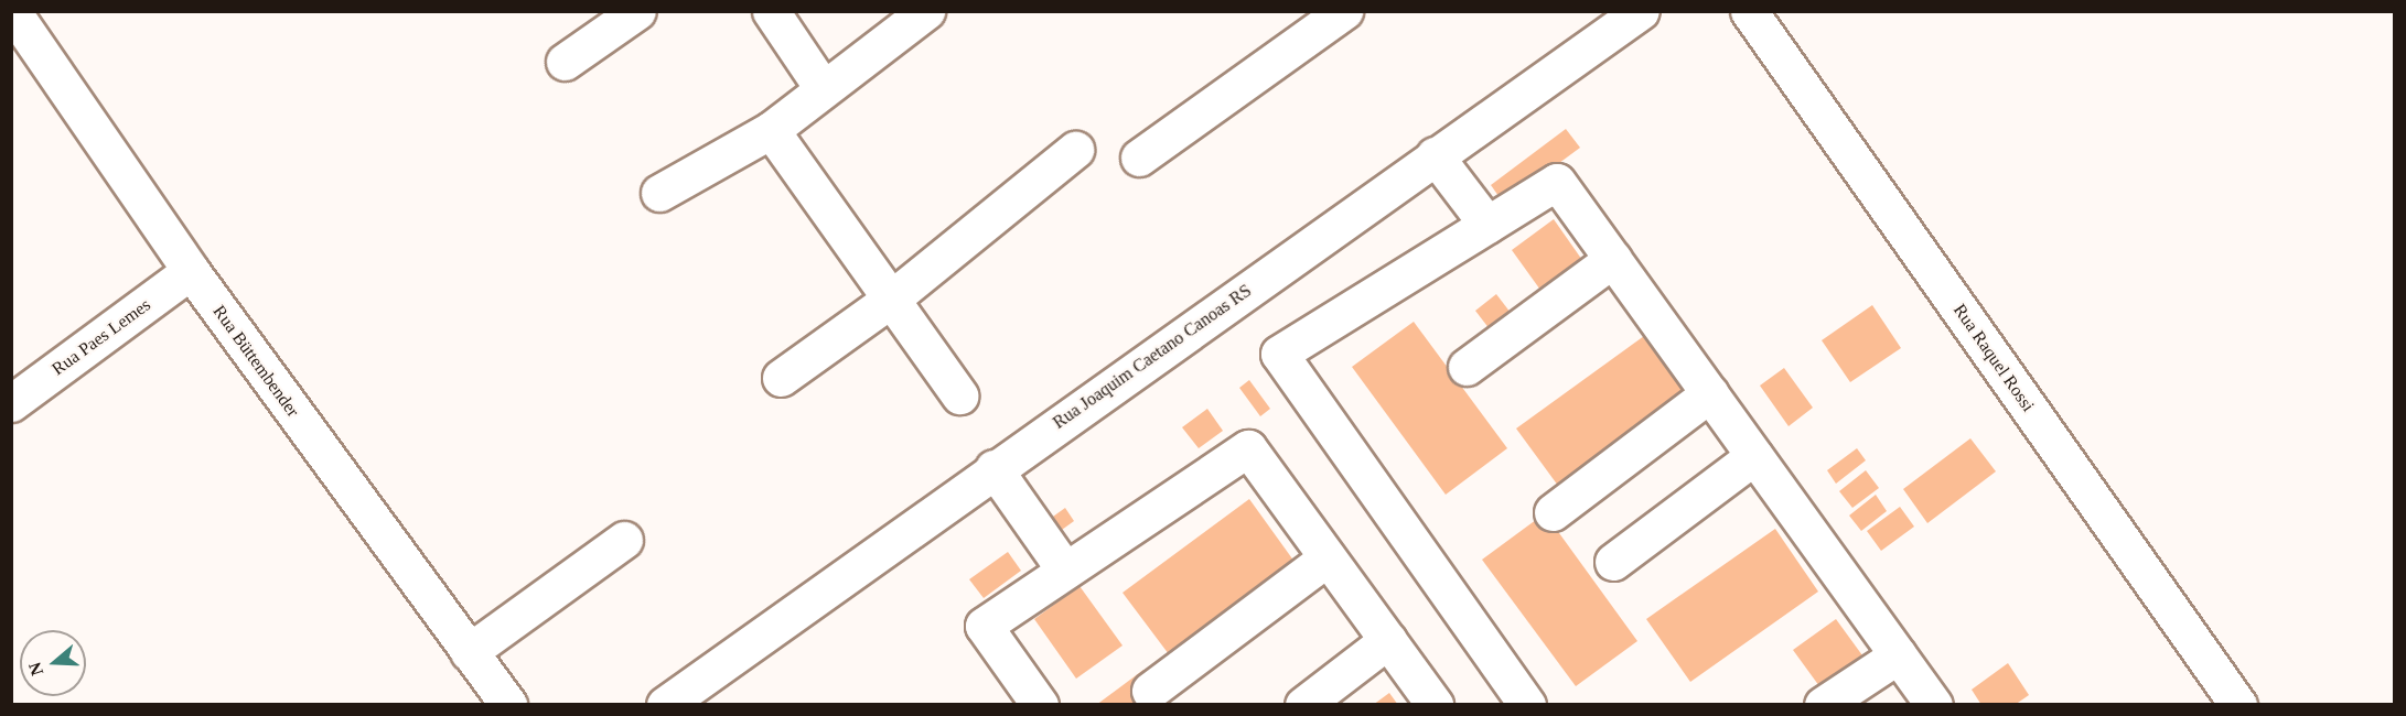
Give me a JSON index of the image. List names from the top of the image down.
{
  "streets": {
    "street": [
      "Rua Paes Lemes",
      "Rua Joaquim Caetano Canoas RS",
      "Rua Raquel Rossi",
      "Rua Büttembender"
    ]
  },
  "crossings": [
    ["Rua Paes Lemes", "Rua Büttembender"]
  ],
  "north": "left"
}
